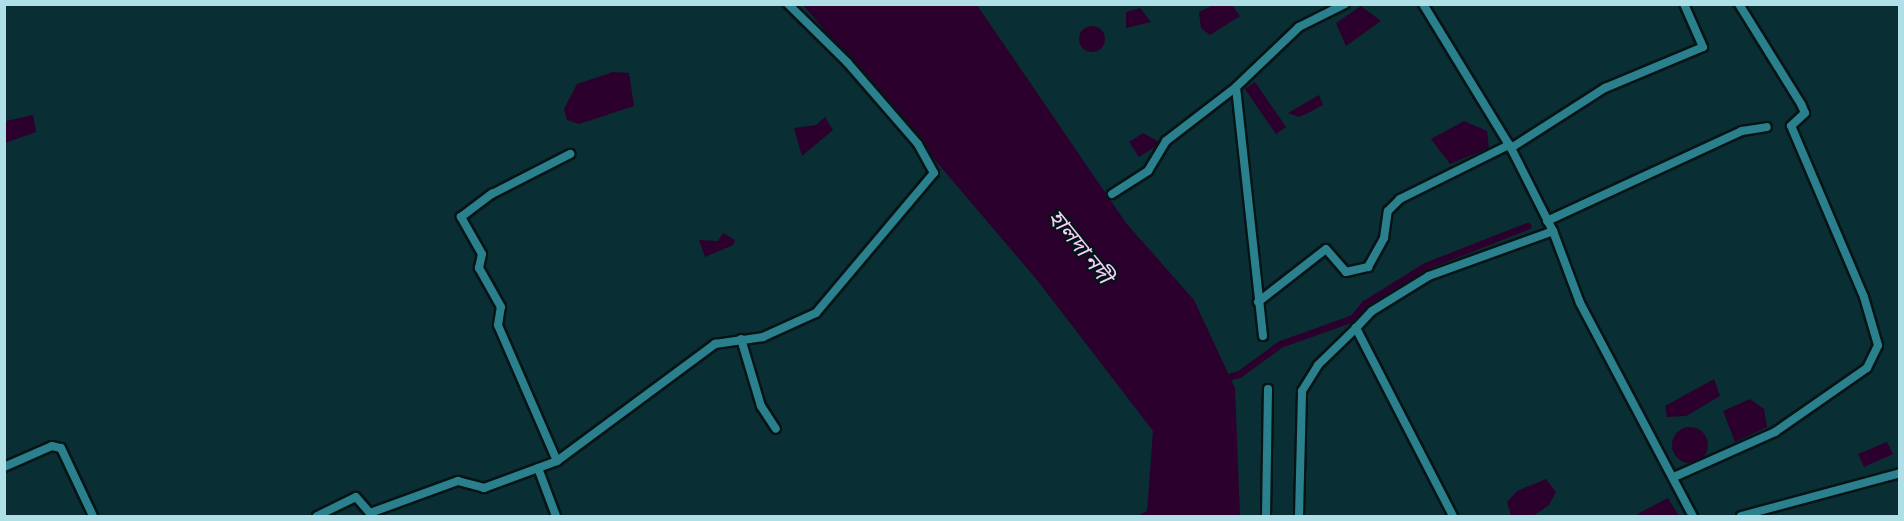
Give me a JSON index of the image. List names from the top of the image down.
{
  "water": ["হালদা নদী"]
}
